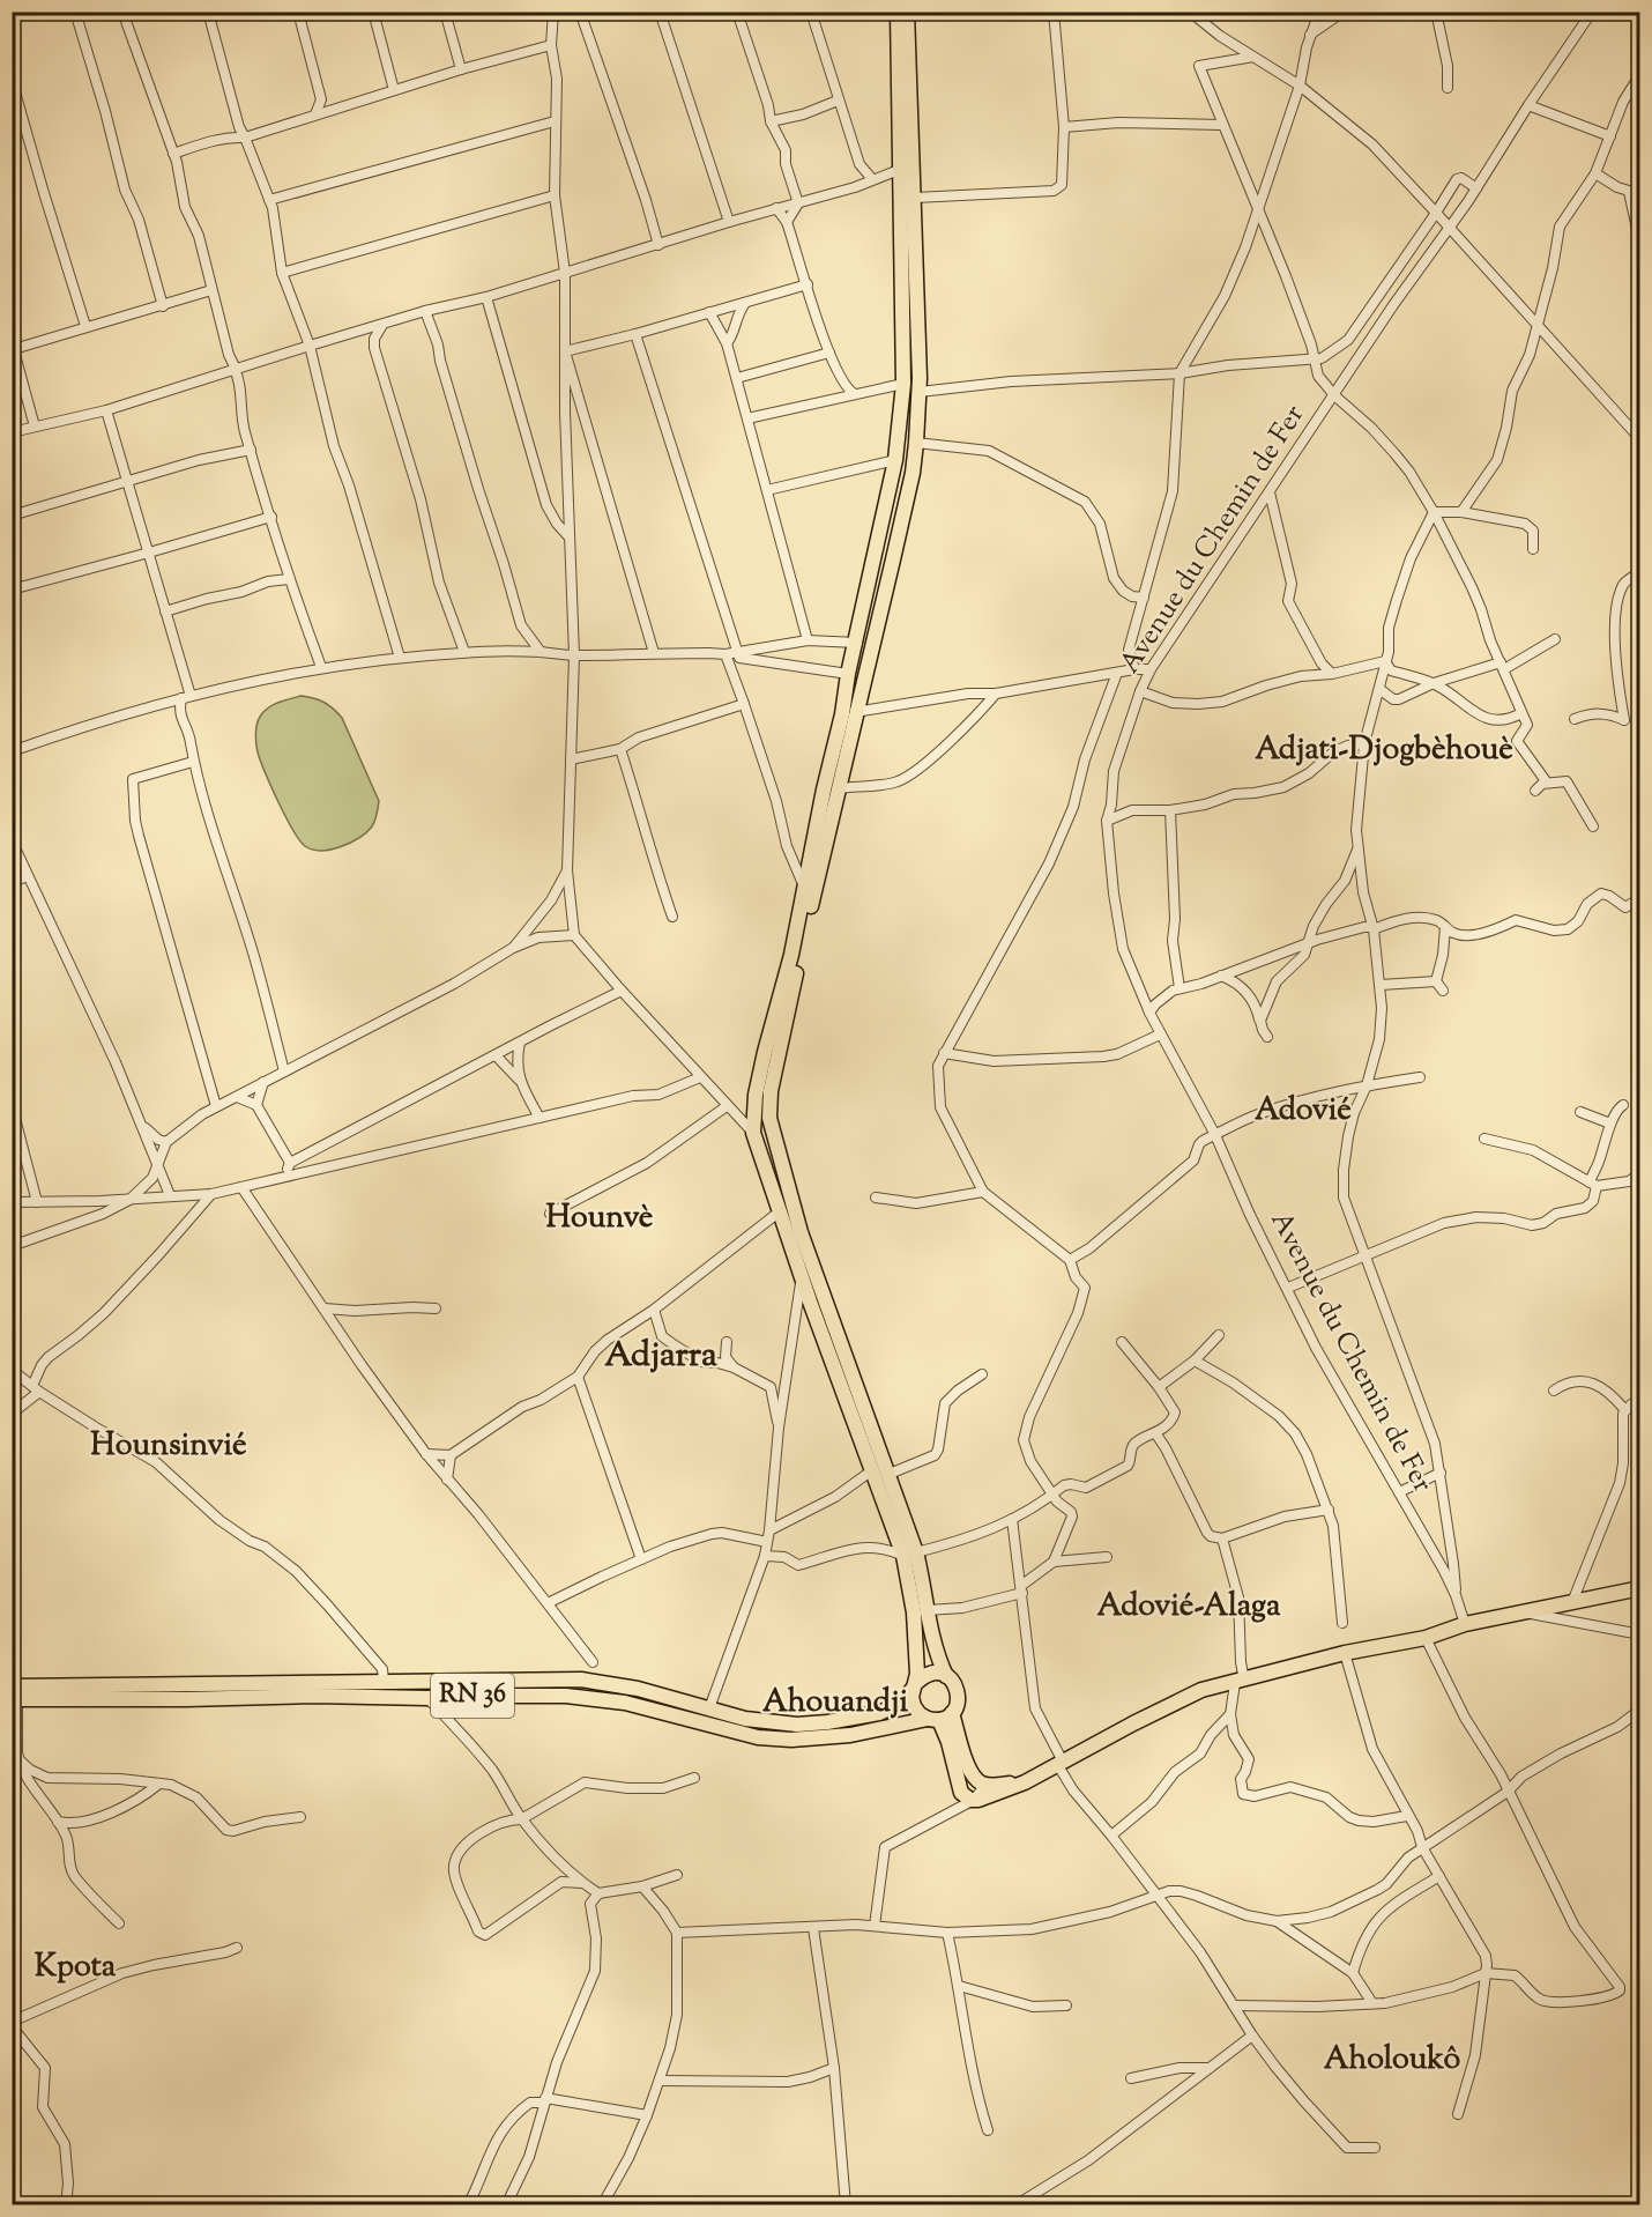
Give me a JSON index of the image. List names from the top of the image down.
{
  "streets": {
    "main road": ["RN 36"],
    "street": ["Avenue du Chemin de Fer"]
  },
  "districts": [
    "Adjati-Djogbèhouè",
    "Adovié",
    "Hounvè",
    "Adjarra",
    "Hounsinvié",
    "Adovié-Alaga",
    "Ahouandji",
    "Kpota",
    "Aholoukô"
  ]
}
